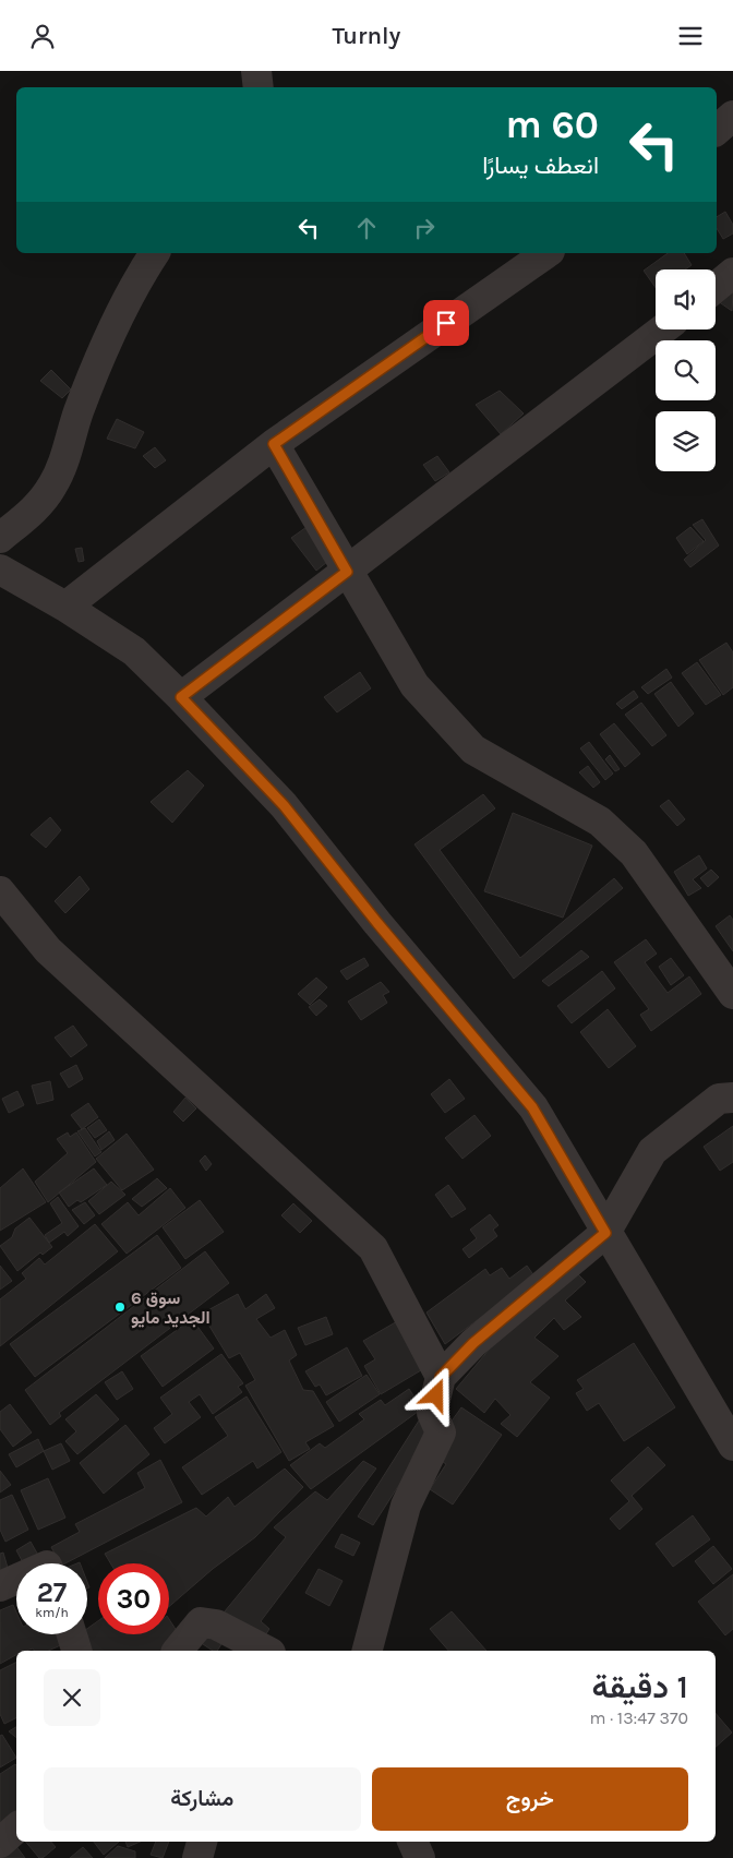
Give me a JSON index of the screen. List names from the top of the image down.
{
  "places": ["سوق 6 الجديد مايو"],
  "page": {
    "header": "Turnly",
    "turn": ["60 m", "انعطف يسارًا"],
    "speed": "27 km/h",
    "limit": "30",
    "heading": ["1 دقيقة", "370 m · 13:47"],
    "buttons": ["خروج", "مشاركة"]
  }
}
